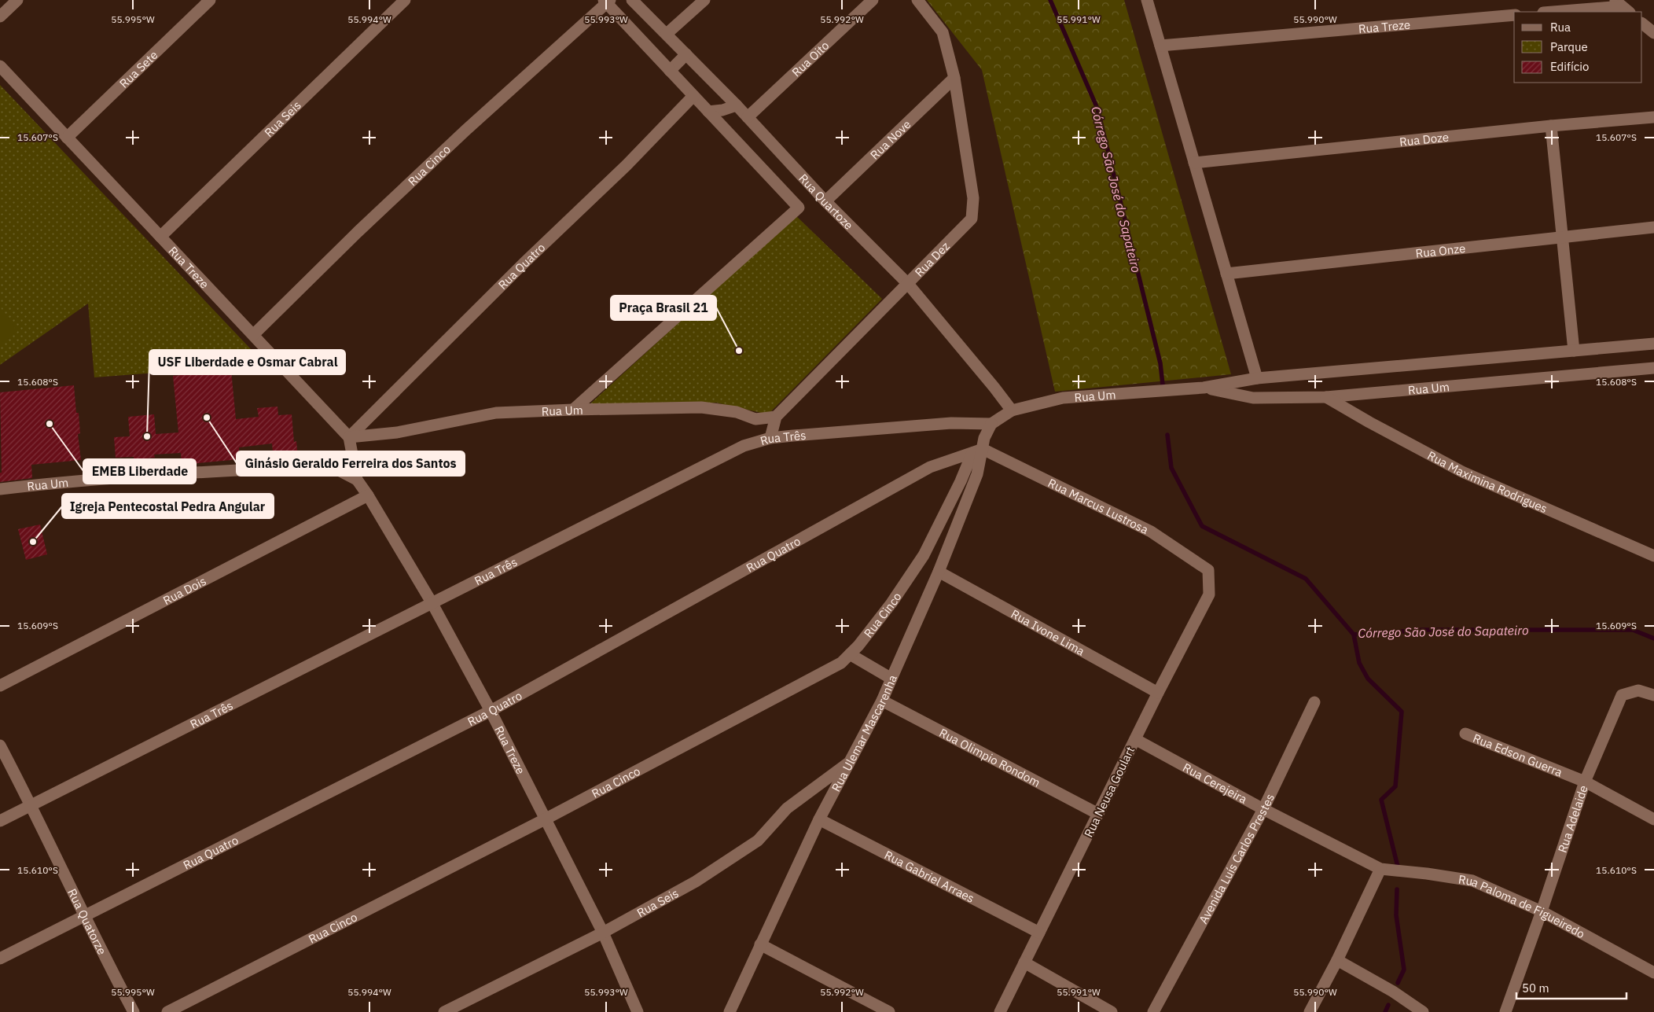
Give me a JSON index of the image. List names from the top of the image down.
{
  "streets": {
    "street": [
      "Rua Treze",
      "Rua Oito",
      "Rua Sete",
      "Rua Seis",
      "Rua Doze",
      "Rua Nove",
      "Rua Cinco",
      "Rua Quartoze",
      "Rua Onze",
      "Rua Dez",
      "Rua Quatro",
      "Rua Um",
      "Rua Três",
      "Rua Maximina Rodrigues",
      "Rua Marcus Lustrosa",
      "Rua Dois",
      "Rua Ivone Lima",
      "Rua Ulemar Mascarenha",
      "Rua Edson Guerra",
      "Rua Olimpio Rondom",
      "Rua Cerejeira",
      "Rua Neusa Goulart",
      "Rua Adelaide",
      "Avenida Luís Carlos Prestes",
      "Rua Gabriel Arraes",
      "Rua Paloma de Figueiredo",
      "Rua Quatorze"
    ]
  },
  "crossings": [
    ["Rua Treze", "Rua Sete"],
    ["Rua Treze", "Rua Seis"],
    ["Rua Treze", "Rua Cinco"],
    ["Rua Treze", "Rua Quatro"],
    ["Rua Treze", "Rua Um"],
    ["Rua Treze", "Rua Três"],
    ["Rua Treze", "Rua Dois"],
    ["Rua Oito", "Rua Quartoze"],
    ["Rua Seis", "Rua Ulemar Mascarenha"],
    ["Rua Nove", "Rua Quartoze"],
    ["Rua Nove", "Rua Dez"],
    ["Rua Cinco", "Rua Quartoze"],
    ["Rua Cinco", "Rua Quatro"],
    ["Rua Cinco", "Rua Marcus Lustrosa"],
    ["Rua Cinco", "Rua Ulemar Mascarenha"],
    ["Rua Quartoze", "Rua Dez"],
    ["Rua Quartoze", "Rua Quatro"],
    ["Rua Quartoze", "Rua Um"],
    ["Rua Dez", "Rua Um"],
    ["Rua Quatro", "Rua Um"],
    ["Rua Quatro", "Rua Marcus Lustrosa"],
    ["Rua Quatro", "Rua Ulemar Mascarenha"],
    ["Rua Quatro", "Rua Quatorze"],
    ["Rua Um", "Rua Três"],
    ["Rua Um", "Rua Maximina Rodrigues"],
    ["Rua Um", "Rua Dois"],
    ["Rua Três", "Rua Quatorze"],
    ["Rua Marcus Lustrosa", "Rua Ulemar Mascarenha"],
    ["Rua Marcus Lustrosa", "Rua Neusa Goulart"],
    ["Rua Ivone Lima", "Rua Ulemar Mascarenha"],
    ["Rua Ivone Lima", "Rua Neusa Goulart"],
    ["Rua Ulemar Mascarenha", "Rua Olimpio Rondom"],
    ["Rua Ulemar Mascarenha", "Rua Gabriel Arraes"],
    ["Rua Edson Guerra", "Rua Adelaide"],
    ["Rua Olimpio Rondom", "Rua Neusa Goulart"],
    ["Rua Cerejeira", "Rua Neusa Goulart"],
    ["Rua Cerejeira", "Avenida Luís Carlos Prestes"],
    ["Rua Cerejeira", "Rua Paloma de Figueiredo"],
    ["Rua Neusa Goulart", "Rua Gabriel Arraes"],
    ["Rua Adelaide", "Rua Paloma de Figueiredo"]
  ],
  "water": ["Córrego São José do Sapateiro"],
  "places": [
    "Praça Brasil 21",
    "Ginásio Geraldo Ferreira dos Santos",
    "EMEB Liberdade",
    "USF Liberdade e Osmar Cabral",
    "Igreja Pentecostal Pedra Angular"
  ],
  "legend": ["Rua", "Parque", "Edifício"],
  "scale_bar": "50 m",
  "coordinates": [
    "55.995°W",
    "55.994°W",
    "55.993°W",
    "55.992°W",
    "55.991°W",
    "55.990°W",
    "15.607°S",
    "15.608°S",
    "15.609°S",
    "15.610°S"
  ]
}
